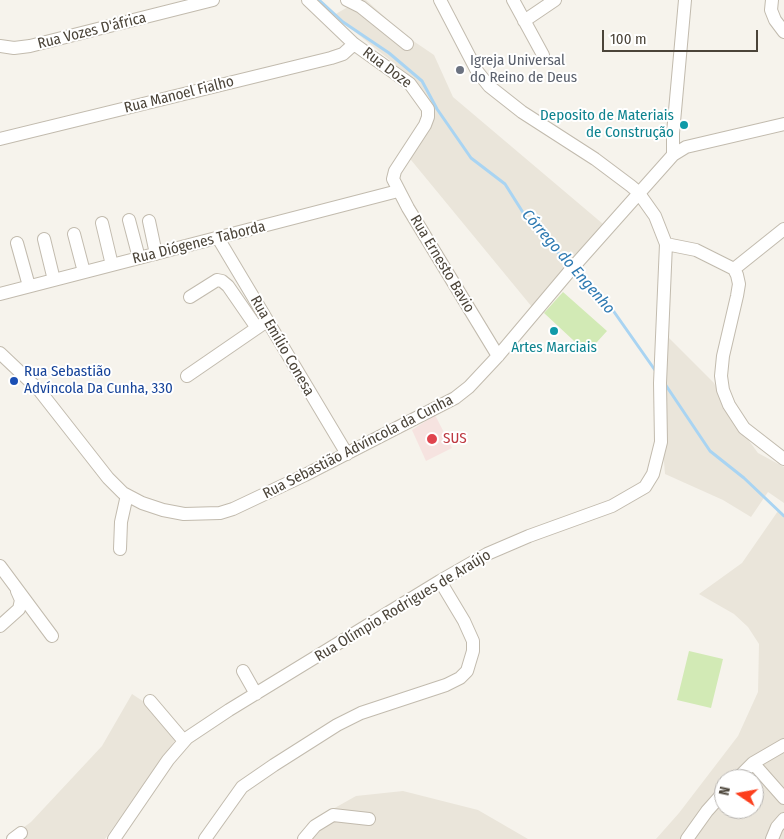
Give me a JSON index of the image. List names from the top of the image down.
{
  "streets": {
    "street": [
      "Rua Vozes D'áfrica",
      "Rua Doze",
      "Rua Manoel Fialho",
      "Rua Diógenes Taborda",
      "Rua Ernesto Bavio",
      "Rua Emílio Conesa",
      "Rua Sebastião Advíncola da Cunha",
      "Rua Olímpio Rodrigues de Araújo"
    ]
  },
  "crossings": [
    ["Rua Doze", "Rua Manoel Fialho"],
    ["Rua Doze", "Rua Ernesto Bavio"],
    ["Rua Diógenes Taborda", "Rua Ernesto Bavio"],
    ["Rua Diógenes Taborda", "Rua Emílio Conesa"],
    ["Rua Ernesto Bavio", "Rua Sebastião Advíncola da Cunha"],
    ["Rua Emílio Conesa", "Rua Sebastião Advíncola da Cunha"],
    ["Rua Sebastião Advíncola da Cunha", "Rua Olímpio Rodrigues de Araújo"]
  ],
  "water": ["Córrego do Engenho"],
  "places": [
    "Igreja Universal do Reino de Deus",
    "Deposito de Materiais de Construção",
    "Artes Marciais",
    "Rua Sebastião Advíncola Da Cunha, 330",
    "SUS"
  ],
  "scale_bar": "100 m",
  "north": "left"
}
